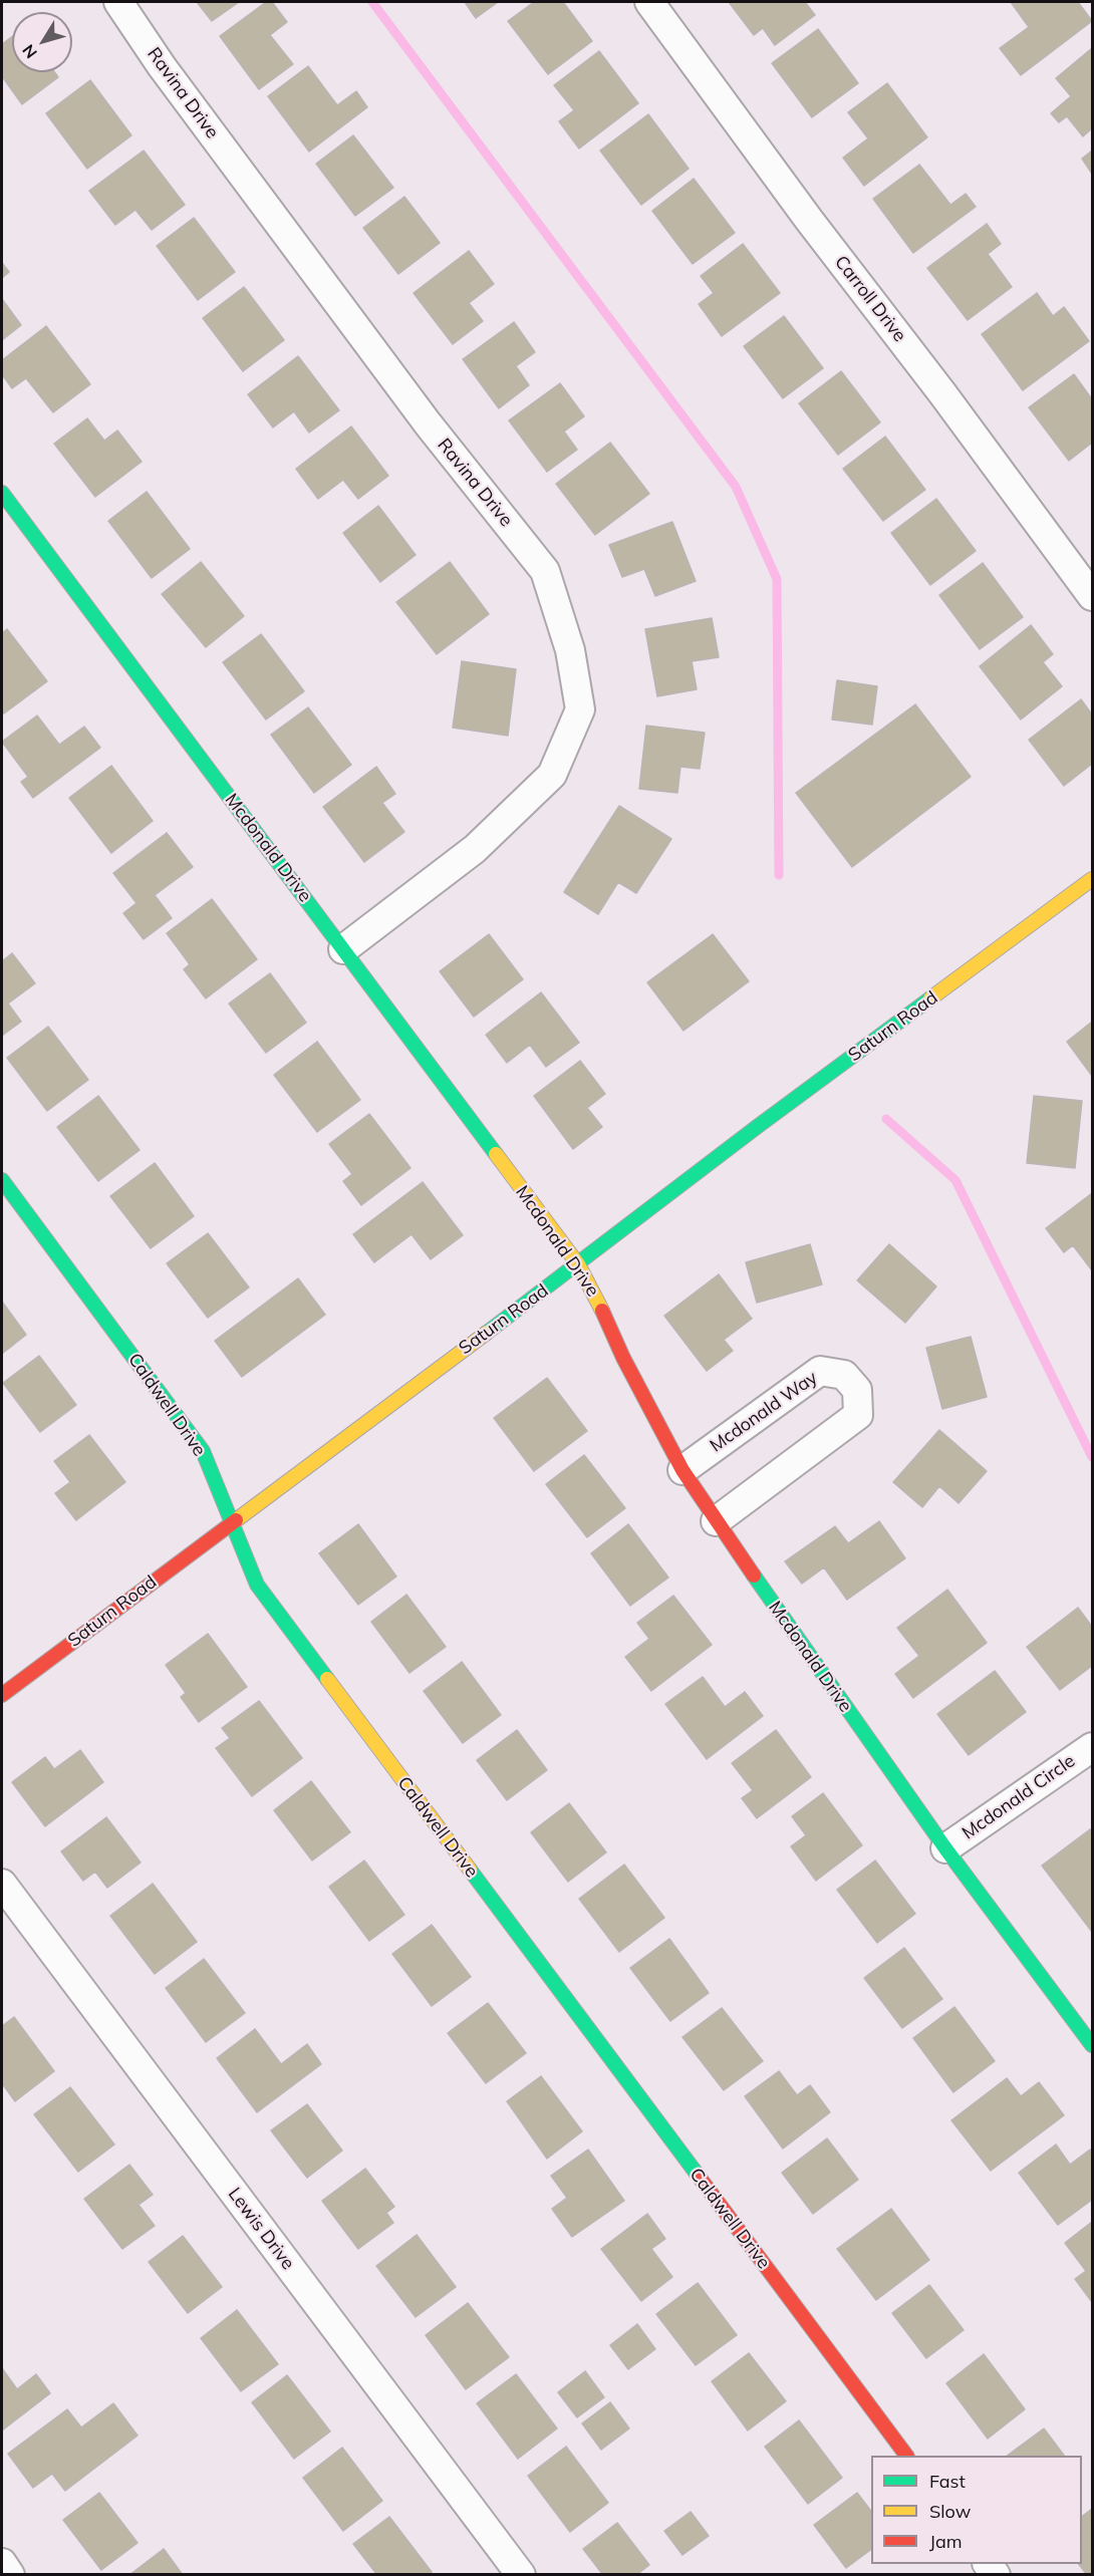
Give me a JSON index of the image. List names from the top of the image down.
{
  "streets": {
    "street": [
      "Ravina Drive",
      "Carroll Drive",
      "Mcdonald Drive",
      "Saturn Road",
      "Caldwell Drive",
      "Mcdonald Way",
      "Mcdonald Circle",
      "Lewis Drive"
    ]
  },
  "crossings": [
    ["Ravina Drive", "Mcdonald Drive"],
    ["Mcdonald Drive", "Saturn Road"],
    ["Mcdonald Drive", "Mcdonald Way"],
    ["Mcdonald Drive", "Mcdonald Circle"],
    ["Saturn Road", "Caldwell Drive"]
  ],
  "legend": ["Fast", "Slow", "Jam"],
  "north": "bottom left"
}
